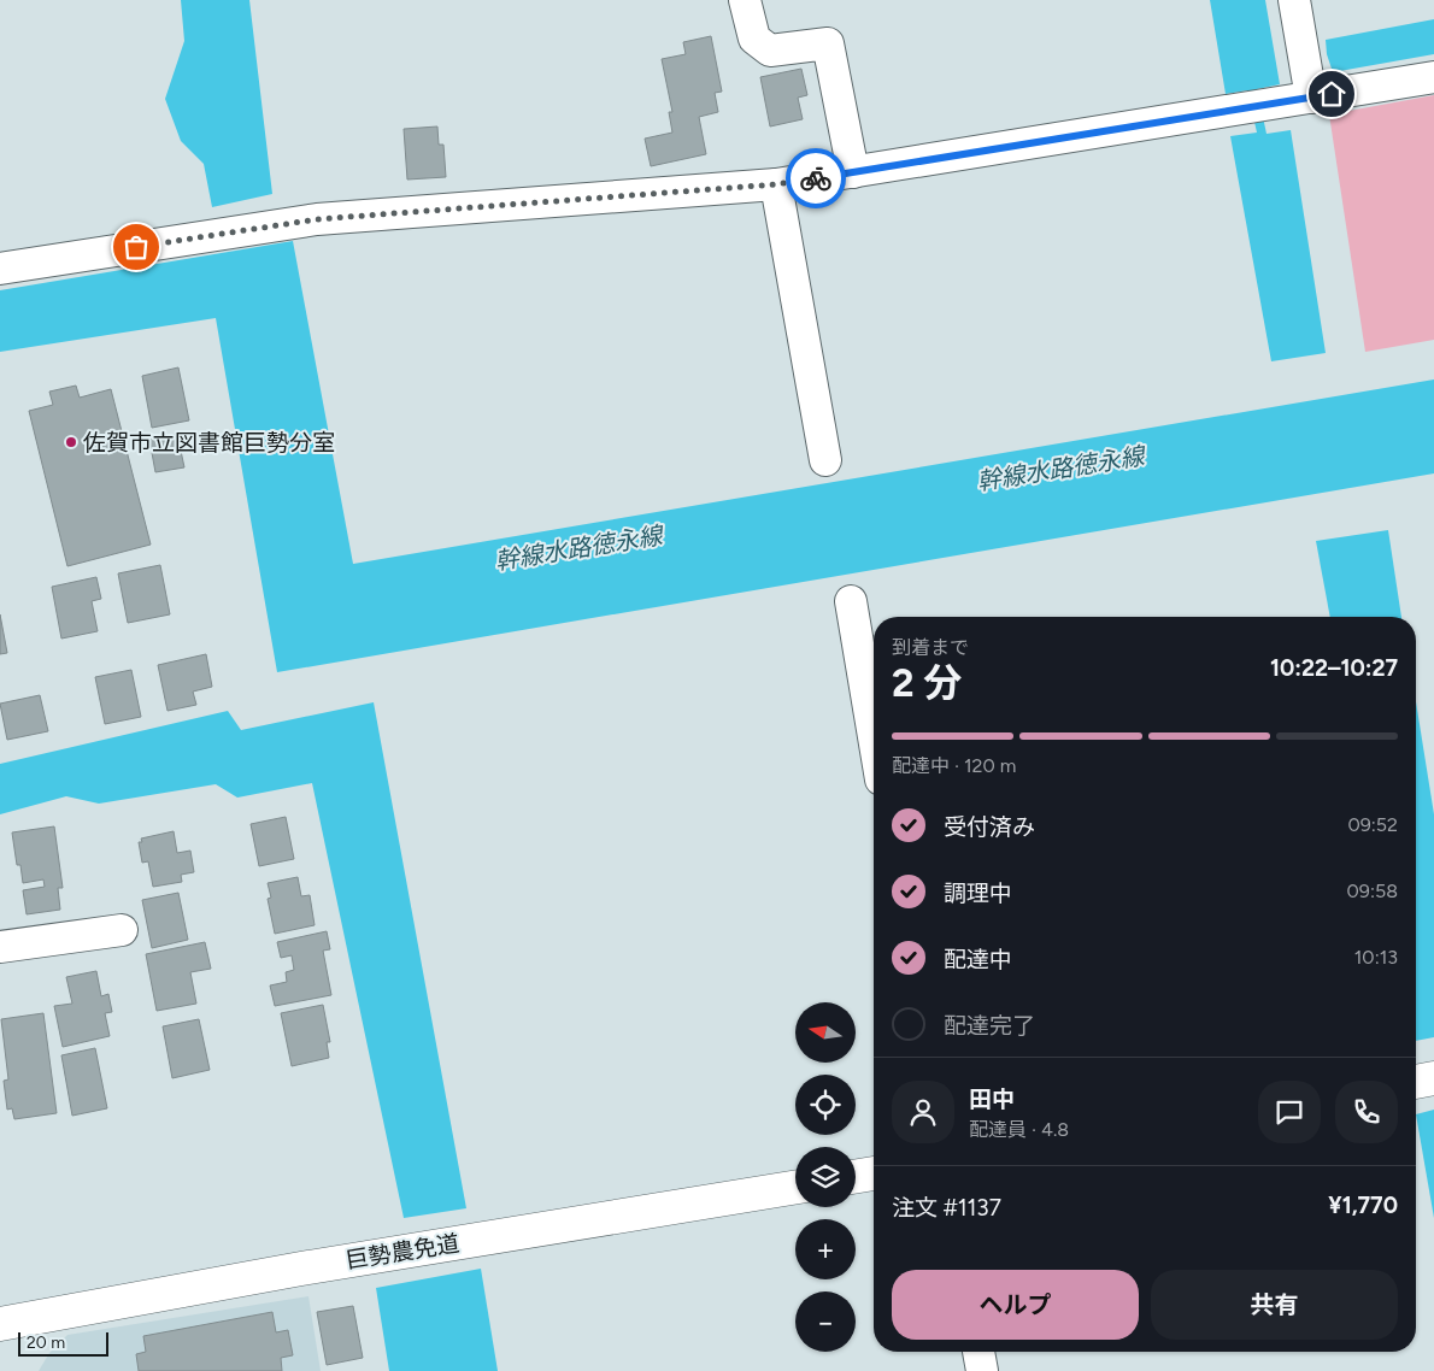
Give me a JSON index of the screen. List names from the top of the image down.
{
  "streets": {
    "street": ["巨勢農免道"]
  },
  "water": ["幹線水路徳永線"],
  "places": ["佐賀市立図書館巨勢分室"],
  "scale_bar": "20 m",
  "north": "left",
  "page": {
    "heading": ["2 分", "到着まで", "10:22–10:27"],
    "panel": [
      "田中",
      "配達員 · 4.8",
      "注文 #1137",
      "¥1,770"
    ],
    "bar": "配達中 · 120 m",
    "list": [
      ["受付済み", "09:52"],
      ["調理中", "09:58"],
      ["配達中", "10:13"],
      "配達完了"
    ],
    "map_buttons": ["+", "−"],
    "buttons": ["ヘルプ", "共有"],
    "scale": "20 m"
  }
}
